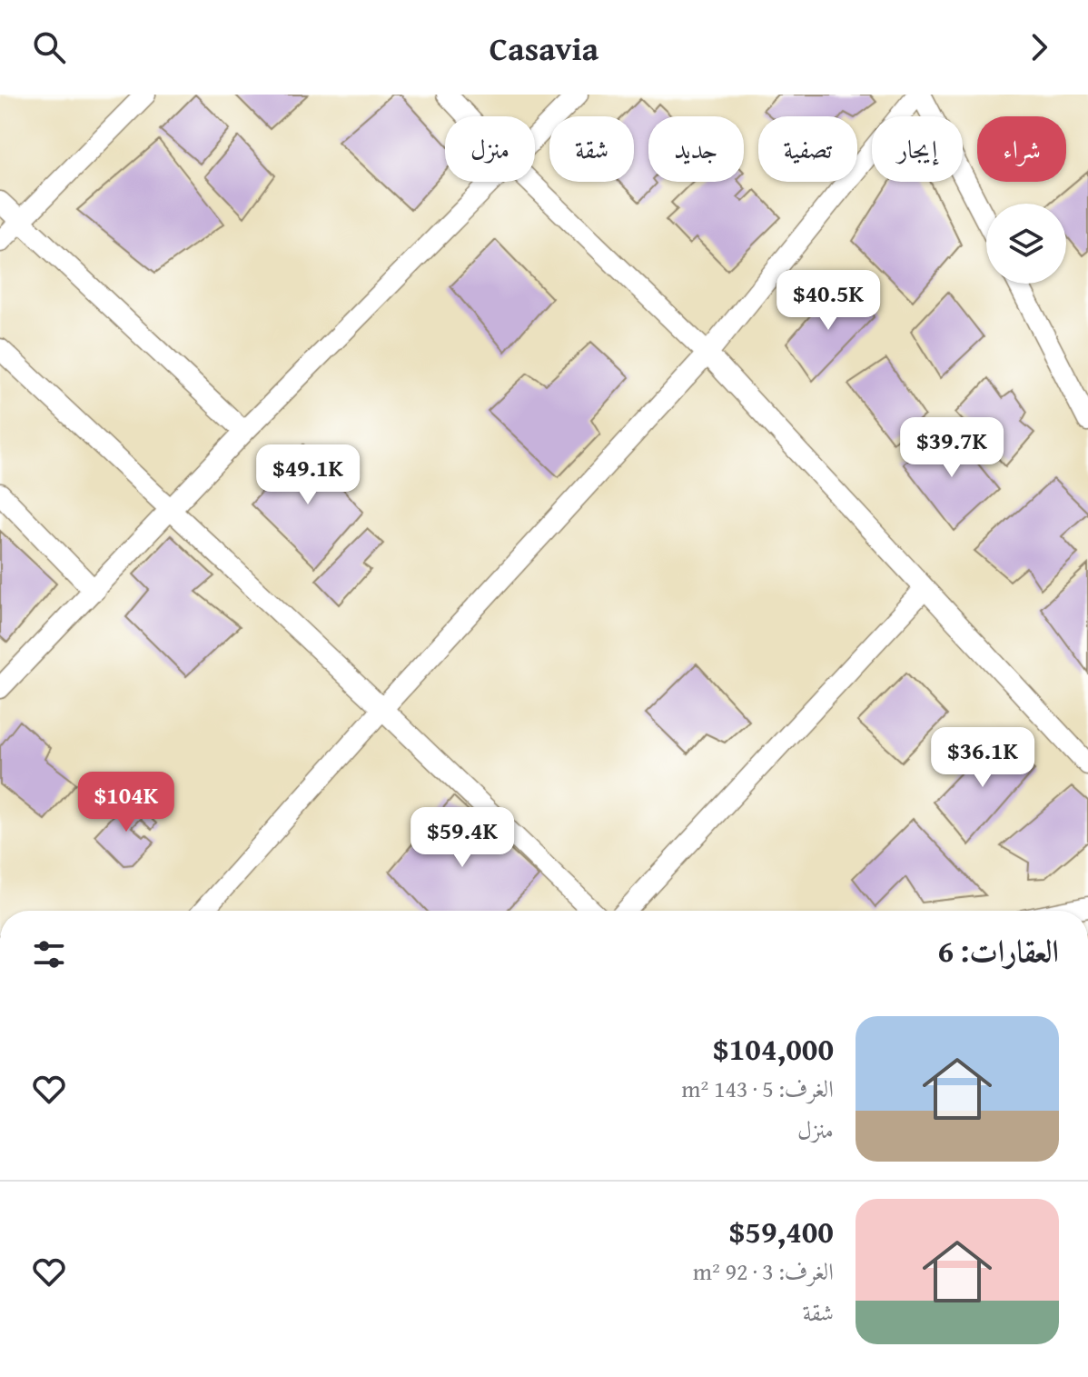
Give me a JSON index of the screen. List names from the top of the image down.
{
  "page": {
    "header": "Casavia",
    "chip": [
      "شراء",
      "إيجار",
      "تصفية",
      "جديد",
      "شقة",
      "منزل"
    ],
    "price": [
      "$40.5K",
      "$39.7K",
      "$49.1K",
      "$36.1K",
      "$104K",
      "$59.4K"
    ],
    "heading": "العقارات: 6",
    "list": [
      {
        "name": "$104,000",
        "note": "الغرف: 5 · 143 m² · منزل"
      },
      {
        "name": "$59,400",
        "note": "الغرف: 3 · 92 m² · شقة"
      }
    ]
  }
}
